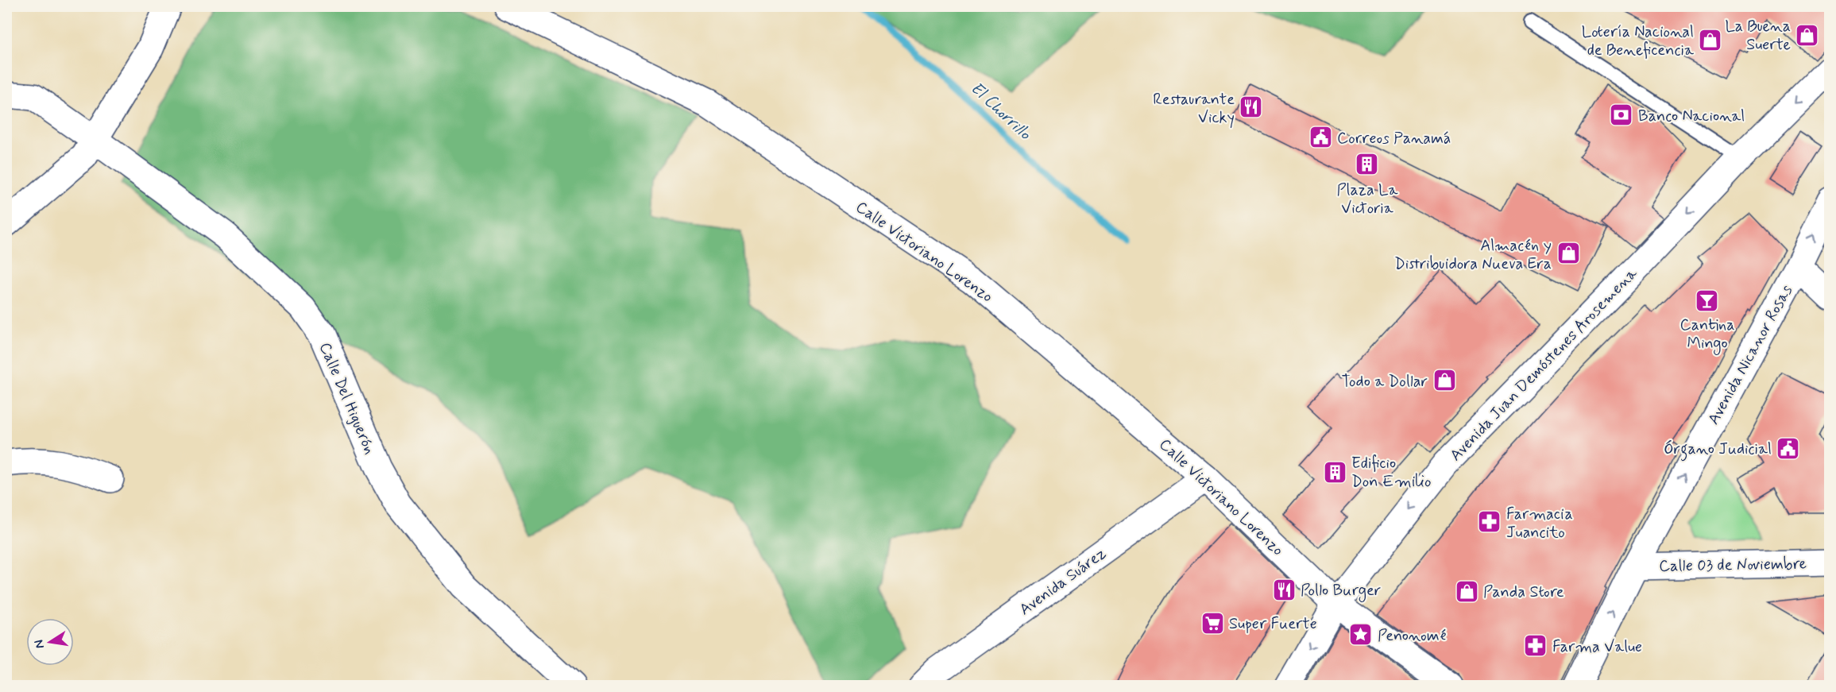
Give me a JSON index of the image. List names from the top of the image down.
{
  "streets": {
    "street": [
      "Calle Victoriano Lorenzo",
      "Avenida Nicanor Rosas",
      "Avenida Juan Demóstenes Arosemena",
      "Calle Del Higuerón",
      "Calle 03 de Noviembre",
      "Avenida Suárez"
    ]
  },
  "crossings": [
    ["Calle Victoriano Lorenzo", "Avenida Juan Demóstenes Arosemena"],
    ["Calle Victoriano Lorenzo", "Avenida Suárez"],
    ["Avenida Nicanor Rosas", "Calle 03 de Noviembre"]
  ],
  "one_way": ["Avenida Nicanor Rosas", "Avenida Juan Demóstenes Arosemena"],
  "water": ["El Chorrillo"],
  "places": {
    "shop": [
      "La Buena Suerte",
      "Lotería Nacional de Beneficencia",
      "Almacén y Distribuidora Nueva Era",
      "Todo a Dollar",
      "Panda Store"
    ],
    "restaurant": ["Restaurante Vicky", "Pollo Burger"],
    "bank": ["Banco Nacional"],
    "public building": ["Correos Panamá", "Órgano Judicial"],
    "building": ["Plaza La Victoria", "Edificio Don Emilio"],
    "bar": ["Cantina Mingo"],
    "pharmacy": ["Farmacia Juancito", "Farma Value"],
    "supermarket": ["Super Fuerte"],
    "place": ["Penonomé"]
  },
  "north": "left"
}
